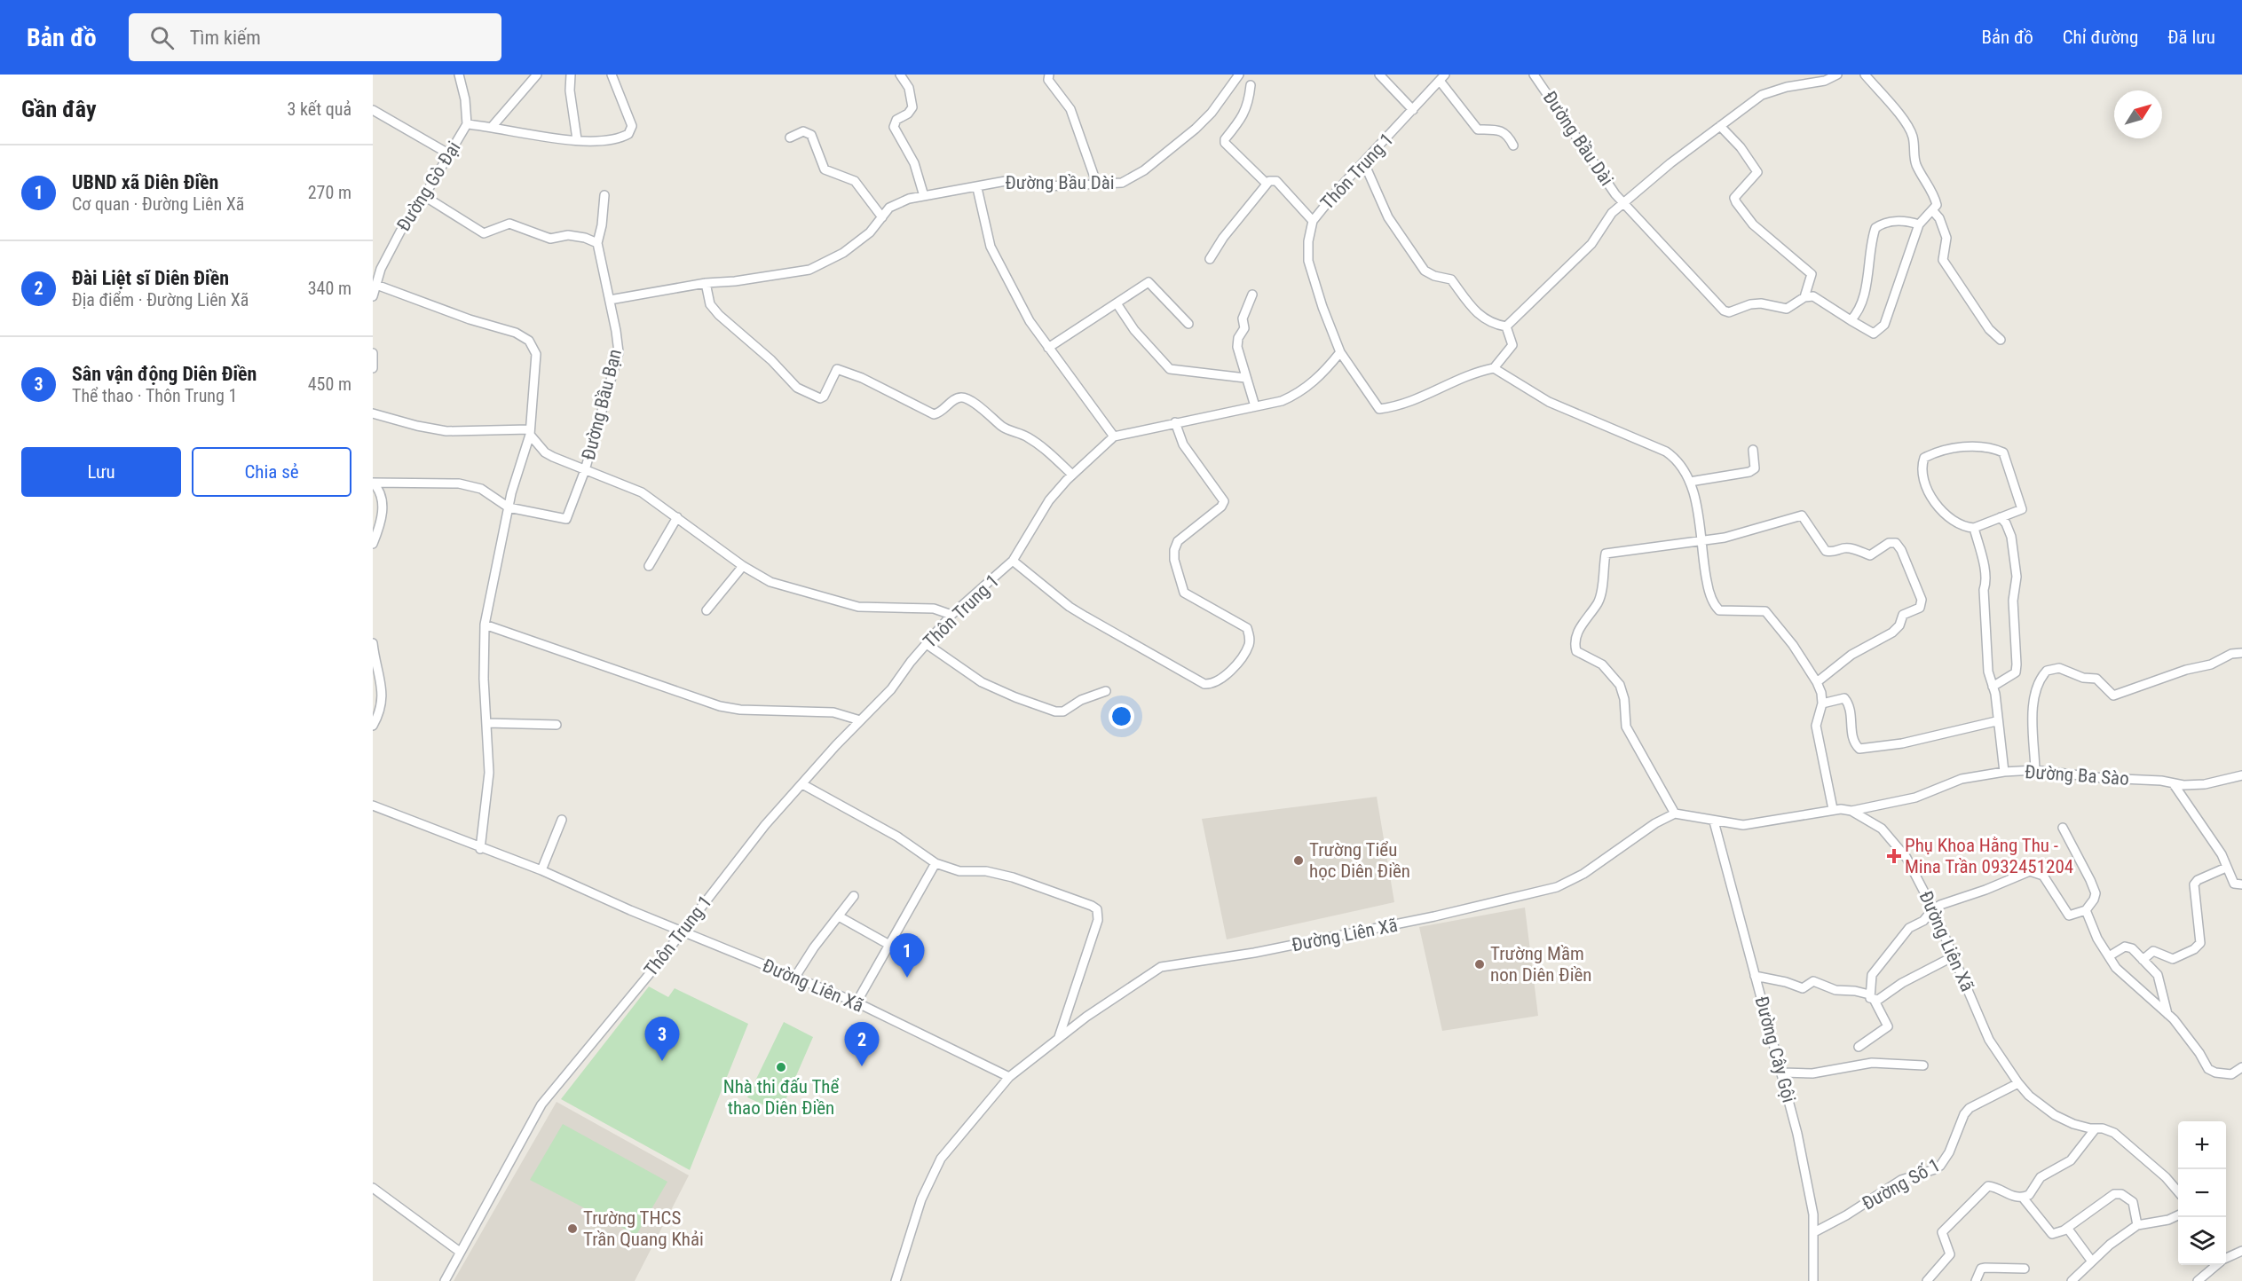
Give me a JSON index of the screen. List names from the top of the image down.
{
  "streets": {
    "street": [
      "Đường Bầu Dài",
      "Thôn Trung 1",
      "Đường Gò Đại",
      "Đường Bầu Bạn",
      "Đường Ba Sào",
      "Đường Liên Xã",
      "Đường Cây Gội",
      "Đường Số 1"
    ]
  },
  "crossings": [
    ["Đường Bầu Dài", "Đường Bầu Bạn"],
    ["Thôn Trung 1", "Đường Liên Xã"],
    ["Đường Ba Sào", "Đường Liên Xã"],
    ["Đường Liên Xã", "Đường Cây Gội"],
    ["Đường Liên Xã", "Đường Số 1"],
    ["Đường Cây Gội", "Đường Số 1"]
  ],
  "places": {
    "health": ["Phụ Khoa Hằng Thu - Mina Trần 0932451204"],
    "other": [
      "Trường Tiểu học Diên Điền",
      "Trường Mầm non Diên Điền",
      "Nhà thi đấu Thể thao Diên Điền",
      "Trường THCS Trần Quang Khải"
    ]
  },
  "north": "top right",
  "page": {
    "header": "Bản đồ",
    "search": "Tìm kiếm",
    "nav": ["Bản đồ", "Chỉ đường", "Đã lưu"],
    "heading": ["Gần đây", "3 kết quả"],
    "list": [
      {
        "mark": "1",
        "name": "UBND xã Diên Điền",
        "note": "Cơ quan · Đường Liên Xã",
        "value": "270 m"
      },
      {
        "mark": "2",
        "name": "Đài Liệt sĩ Diên Điền",
        "note": "Địa điểm · Đường Liên Xã",
        "value": "340 m"
      },
      {
        "mark": "3",
        "name": "Sân vận động Diên Điền",
        "note": "Thể thao · Thôn Trung 1",
        "value": "450 m"
      }
    ],
    "buttons": ["Lưu", "Chia sẻ"],
    "pins": ["1", "3", "2"],
    "map_buttons": ["+", "−"]
  }
}
